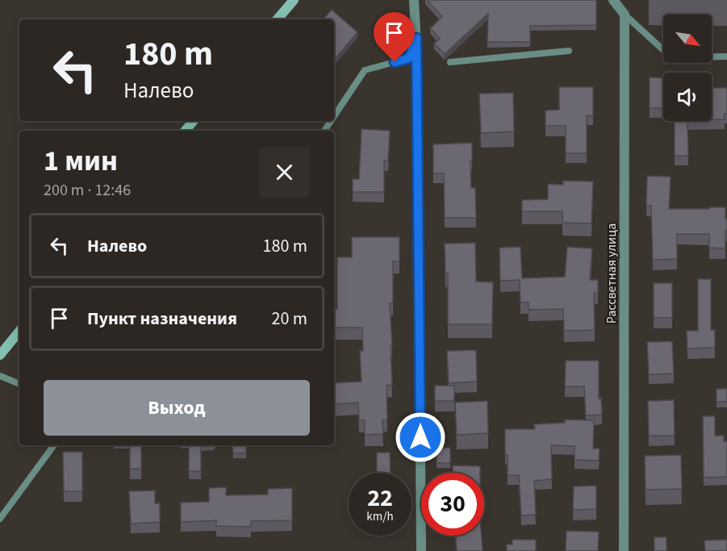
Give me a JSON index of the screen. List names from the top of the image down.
{
  "streets": {
    "street": ["Рассветная улица"]
  },
  "north": "bottom right",
  "page": {
    "turn": ["180 m", "Налево"],
    "heading": ["1 мин", "200 m · 12:46"],
    "list": [
      {
        "name": "Налево",
        "value": "180 m"
      },
      {
        "name": "Пункт назначения",
        "value": "20 m"
      }
    ],
    "buttons": "Выход",
    "speed": "22 km/h",
    "limit": "30"
  }
}
